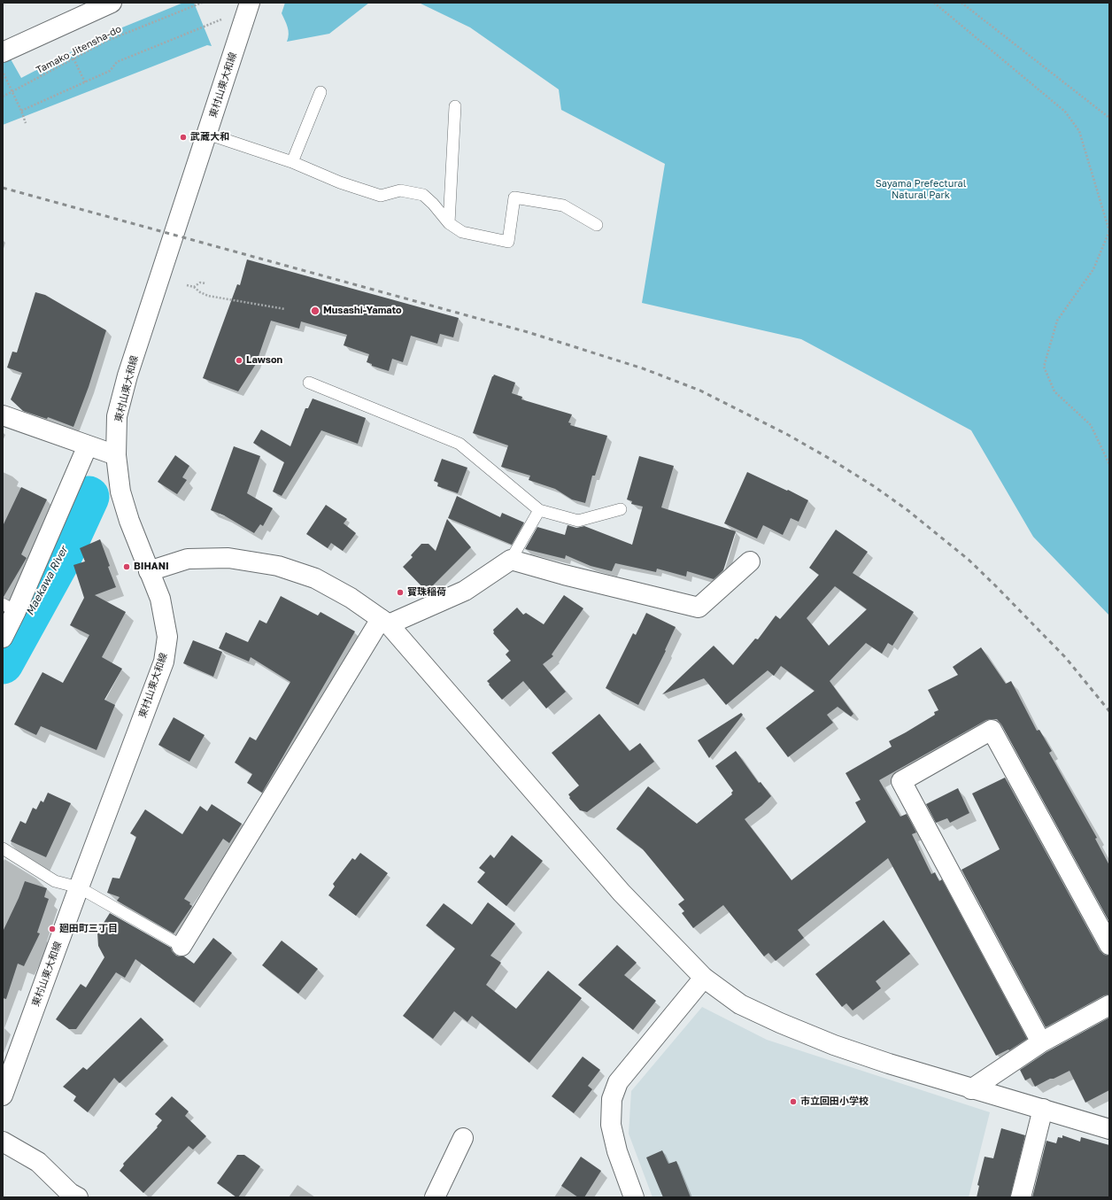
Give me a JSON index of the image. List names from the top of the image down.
{
  "streets": {
    "street": ["東村山東大和線"],
    "path": ["Tamako Jitensha-do"]
  },
  "water": ["Maekawa River"],
  "parks": ["Sayama Prefectural Natural Park"],
  "places": [
    "武蔵大和",
    "Musashi-Yamato",
    "Lawson",
    "BIHANI",
    "寳珠稲荷",
    "廻田町三丁目",
    "市立回田小学校"
  ]
}
